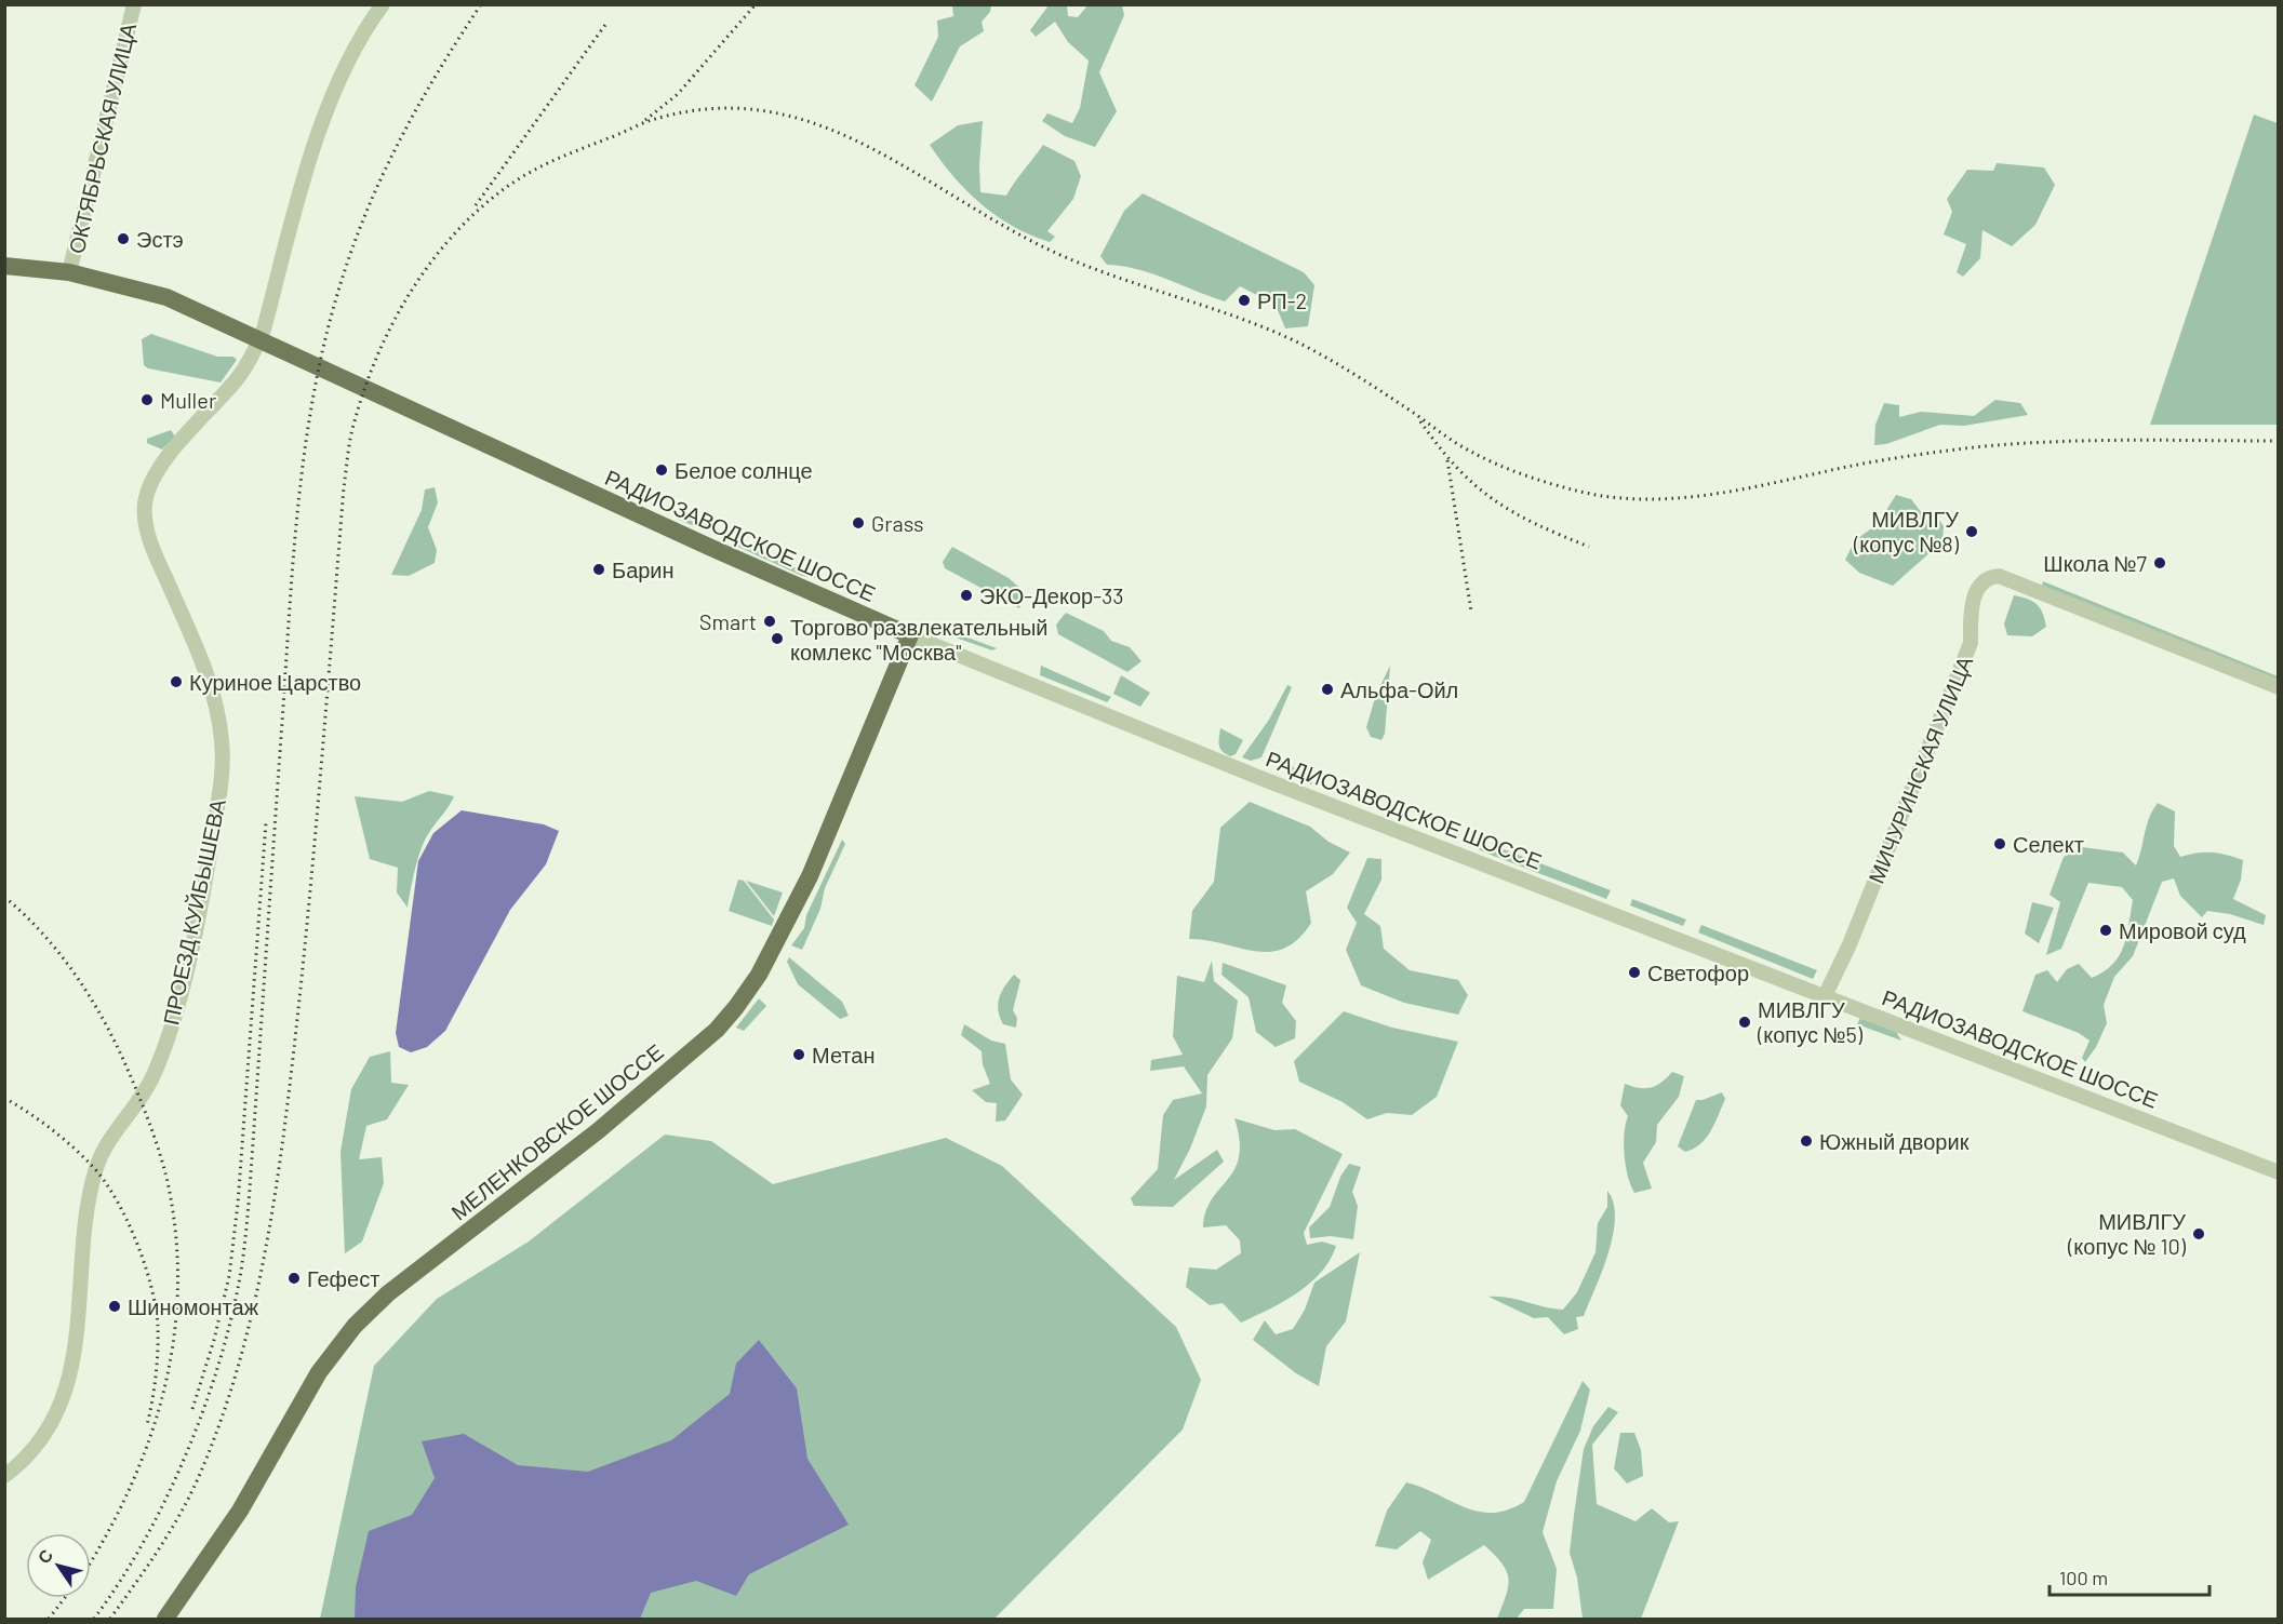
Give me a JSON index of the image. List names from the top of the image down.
{
  "streets": {
    "main road": ["РАДИОЗАВОДСКОЕ ШОССЕ", "МЕЛЕНКОВСКОЕ ШОССЕ"],
    "street": ["ОКТЯБРЬСКАЯ УЛИЦА", "МИЧУРИНСКАЯ УЛИЦА", "ПРОЕЗД КУЙБЫШЕВА"]
  },
  "crossings": [
    ["ОКТЯБРЬСКАЯ УЛИЦА", "РАДИОЗАВОДСКОЕ ШОССЕ"],
    ["РАДИОЗАВОДСКОЕ ШОССЕ", "МИЧУРИНСКАЯ УЛИЦА"],
    ["РАДИОЗАВОДСКОЕ ШОССЕ", "МЕЛЕНКОВСКОЕ ШОССЕ"]
  ],
  "places": [
    "Эстэ",
    "РП-2",
    "Muller",
    "Белое солнце",
    "Grass",
    "МИВЛГУ (копус №8)",
    "Школа №7",
    "Барин",
    "ЭКО-Декор-33",
    "Smart",
    "Торгово развлекательный комлекс \"Москва\"",
    "Куриное Царство",
    "Альфа-Ойл",
    "Селект",
    "Мировой суд",
    "Светофор",
    "МИВЛГУ (копус №5)",
    "Метан",
    "Южный дворик",
    "МИВЛГУ (копус № 10)",
    "Гефест",
    "Шиномонтаж"
  ],
  "scale_bar": "100 m",
  "north": "top left"
}
